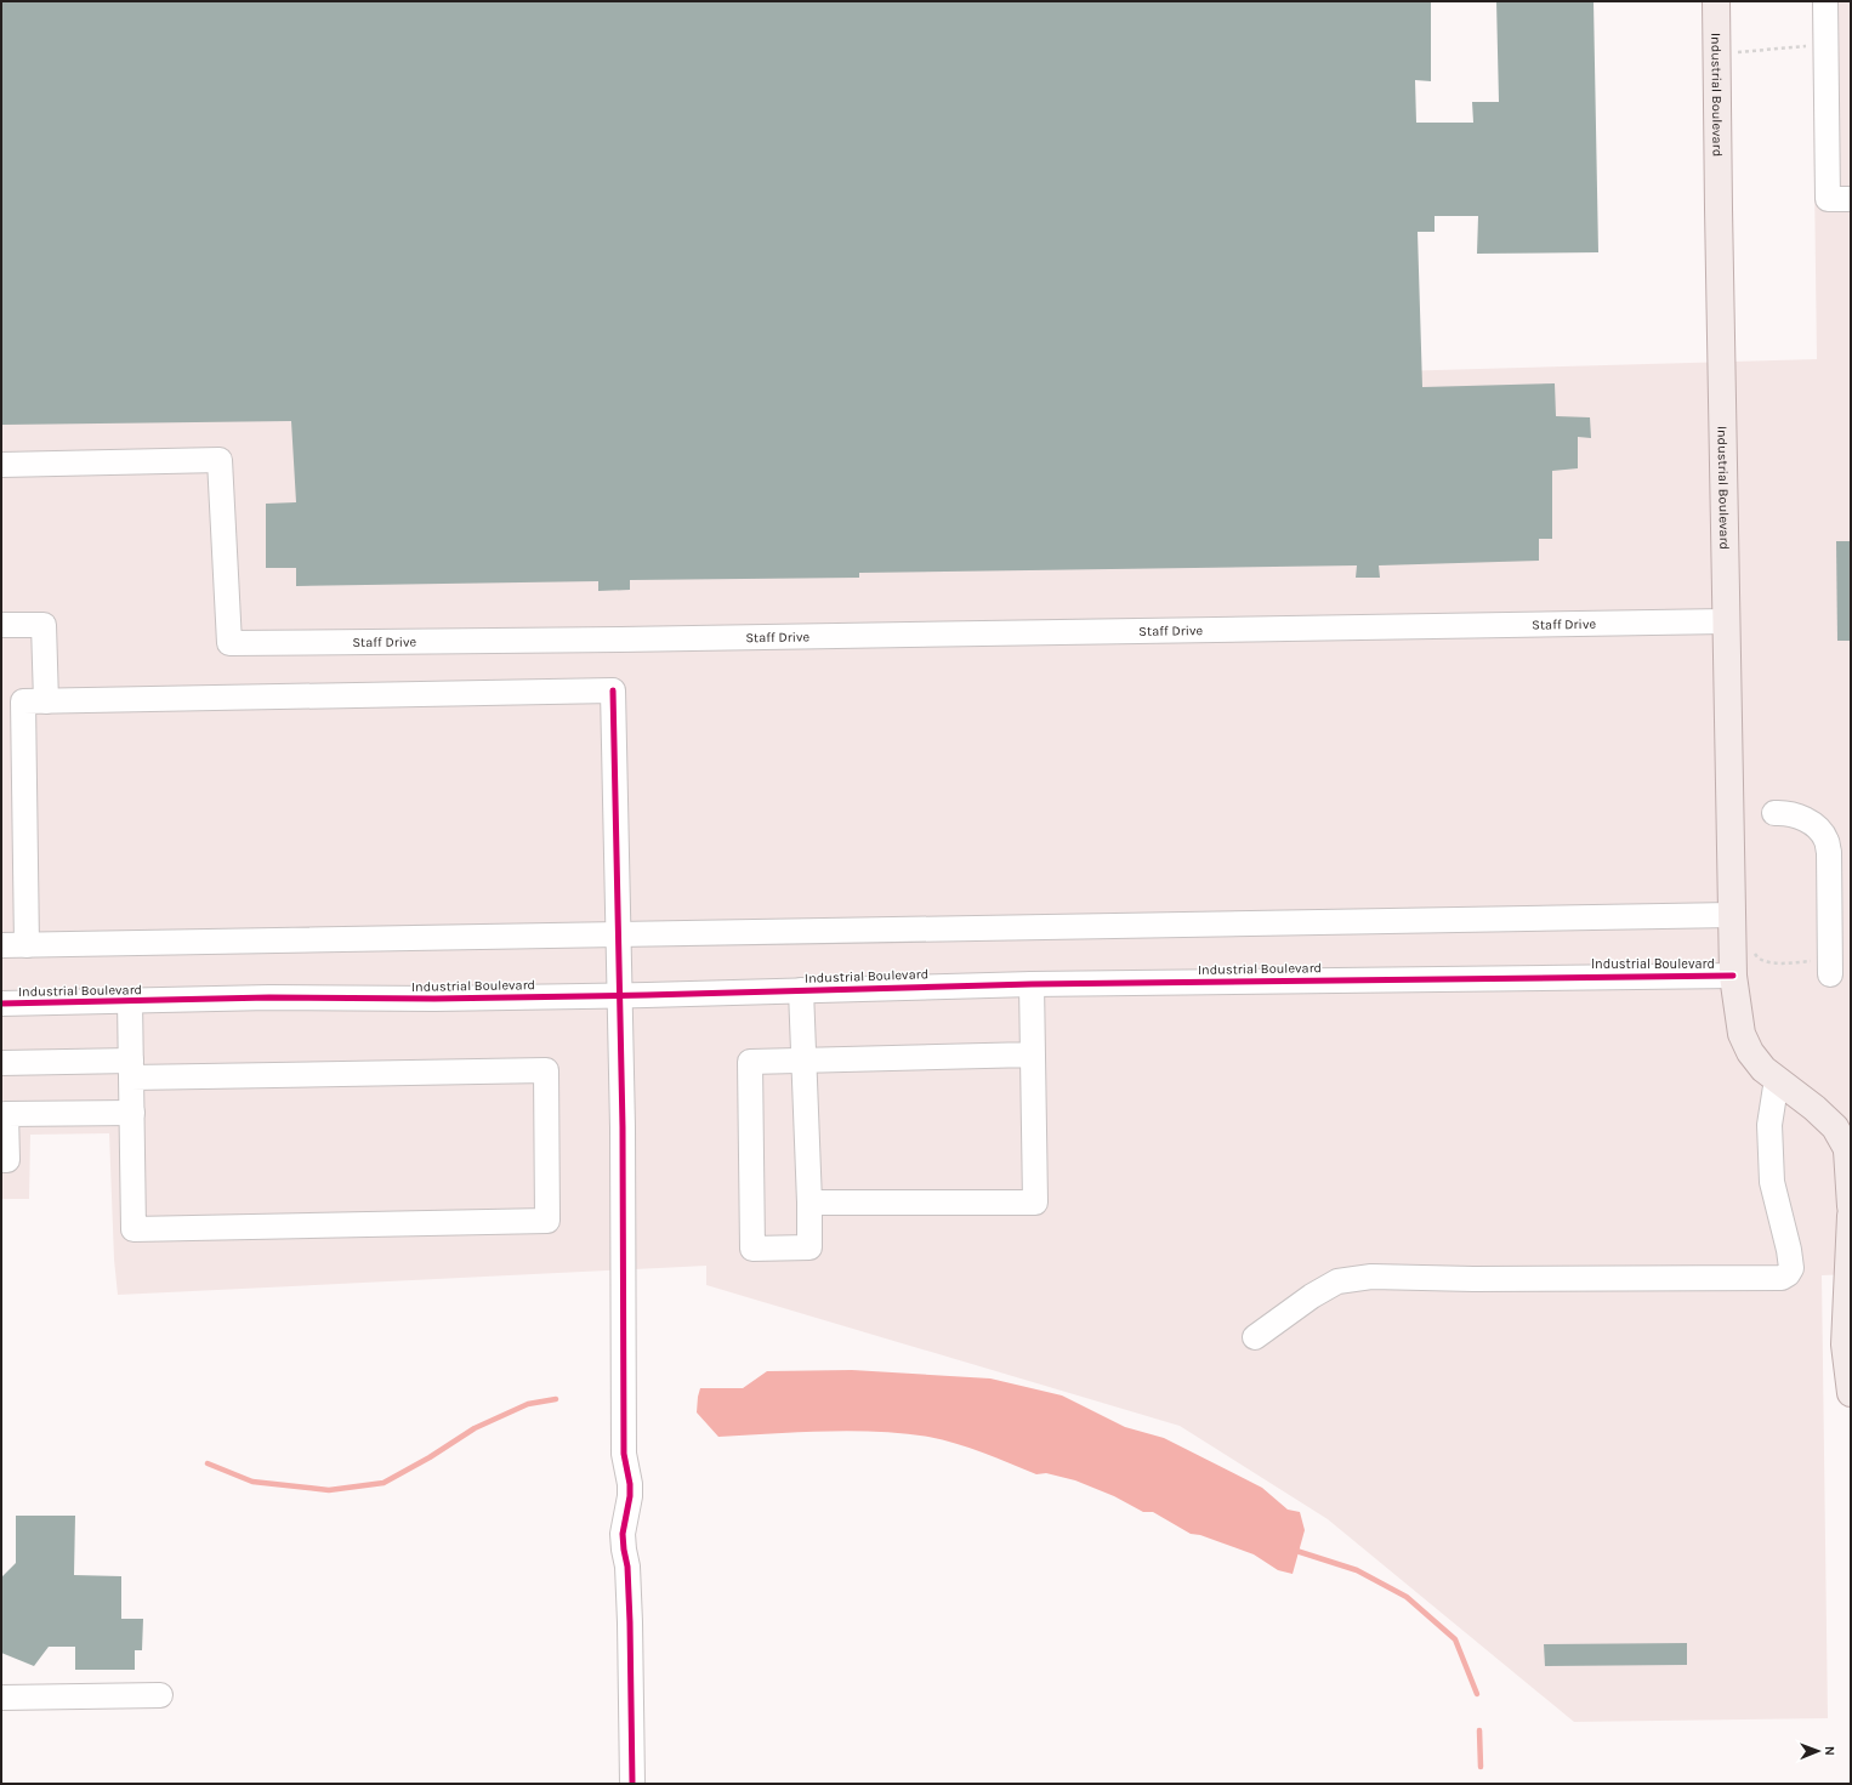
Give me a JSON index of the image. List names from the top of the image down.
{
  "streets": {
    "main road": ["Industrial Boulevard"],
    "street": ["Staff Drive"]
  },
  "crossings": [
    ["Industrial Boulevard", "Staff Drive"]
  ],
  "north": "right"
}
